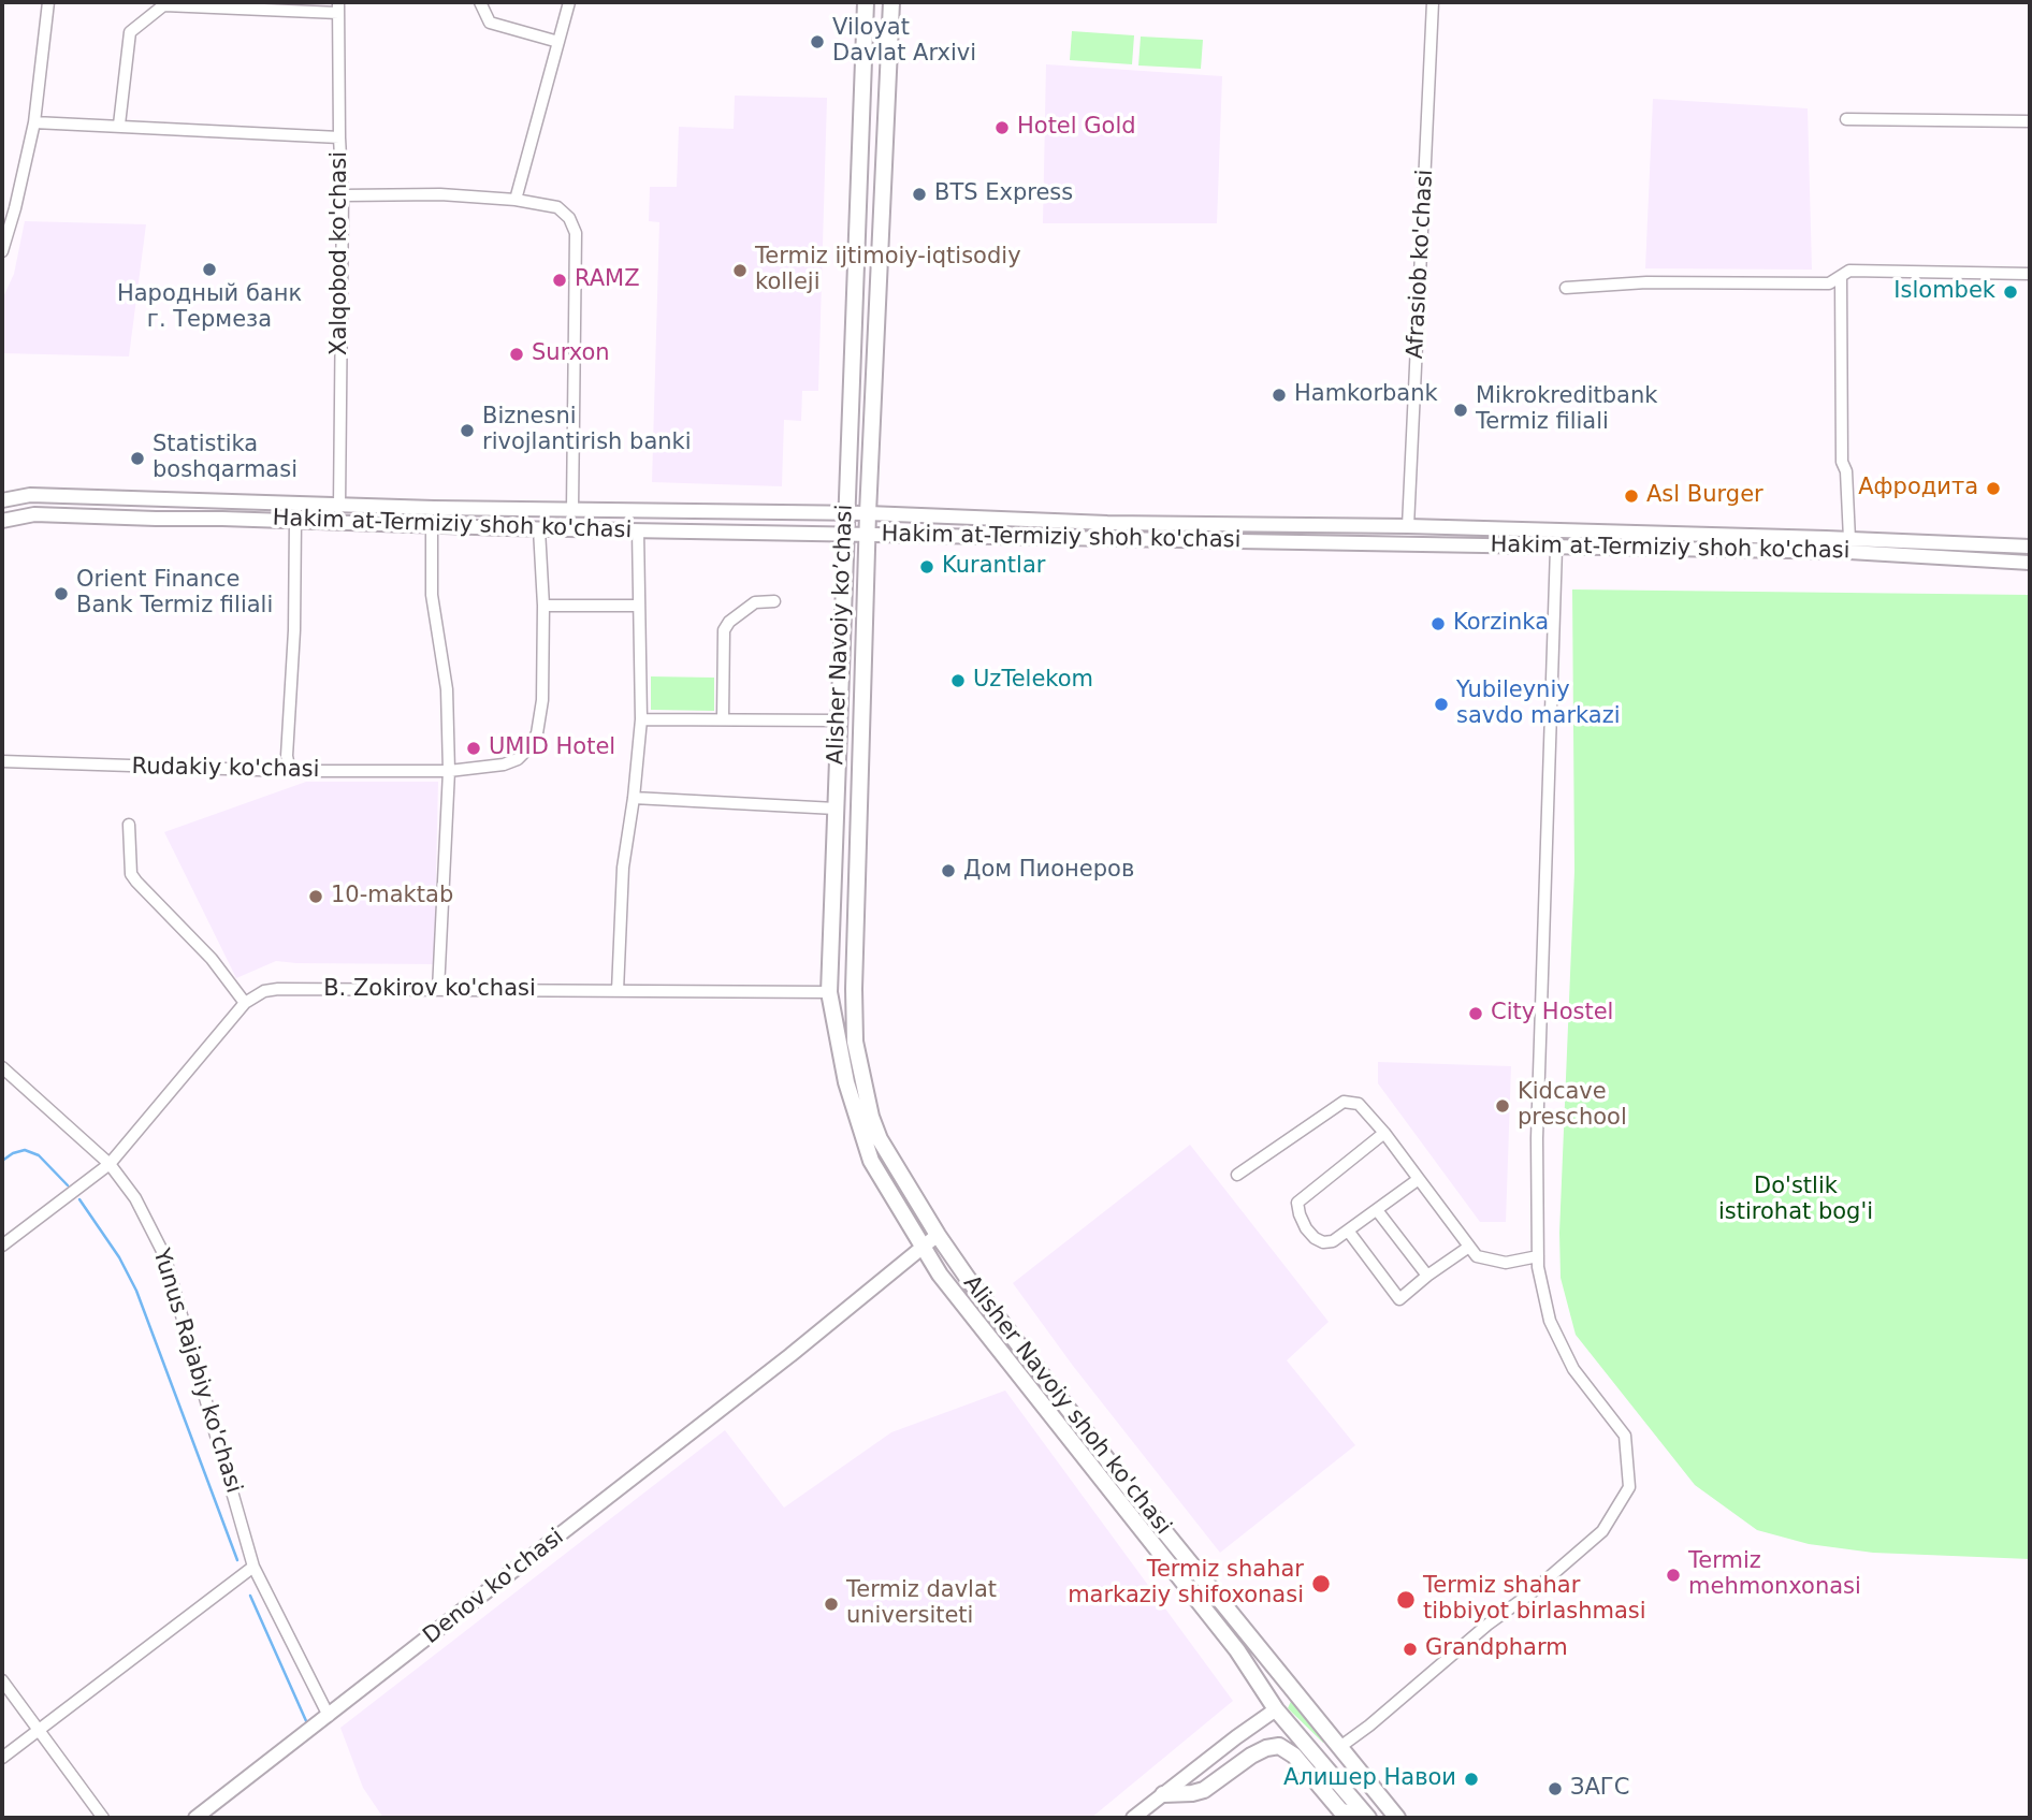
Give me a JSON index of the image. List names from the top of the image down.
{
  "streets": {
    "main road": [
      "Hakim at-Termiziy shoh ko'chasi",
      "Alisher Navoiy ko’chasi",
      "Alisher Navoiy shoh ko'chasi",
      "Denov ko'chasi"
    ],
    "street": [
      "Xalqobod ko'chasi",
      "Afrasiob ko'chasi",
      "Rudakiy ko'chasi",
      "B. Zokirov ko'chasi",
      "Yunus Rajabiy ko'chasi"
    ]
  },
  "crossings": [
    ["Xalqobod ko'chasi", "Hakim at-Termiziy shoh ko'chasi"],
    ["Afrasiob ko'chasi", "Hakim at-Termiziy shoh ko'chasi"],
    ["Hakim at-Termiziy shoh ko'chasi", "Alisher Navoiy ko’chasi"],
    ["Hakim at-Termiziy shoh ko'chasi", "Rudakiy ko'chasi"],
    ["Alisher Navoiy ko’chasi", "B. Zokirov ko'chasi"],
    ["Alisher Navoiy ko’chasi", "Alisher Navoiy shoh ko'chasi"],
    ["Alisher Navoiy ko’chasi", "Denov ko'chasi"],
    ["B. Zokirov ko'chasi", "Yunus Rajabiy ko'chasi"],
    ["Yunus Rajabiy ko'chasi", "Denov ko'chasi"],
    ["Alisher Navoiy shoh ko'chasi", "Denov ko'chasi"]
  ],
  "parks": ["Do'stlik istirohat bog'i"],
  "places": [
    "Viloyat Davlat Arxivi",
    "Hotel Gold",
    "BTS Express",
    "Народный банк г. Термеза",
    "Termiz ijtimoiy-iqtisodiy kolleji",
    "RAMZ",
    "Islombek",
    "Surxon",
    "Hamkorbank",
    "Mikrokreditbank Termiz filiali",
    "Biznesni rivojlantirish banki",
    "Statistika boshqarmasi",
    "Афродита",
    "Asl Burger",
    "Kurantlar",
    "Orient Finance Bank Termiz filiali",
    "Korzinka",
    "UzTelekom",
    "Yubileyniy savdo markazi",
    "UMID Hotel",
    "Дом Пионеров",
    "10-maktab",
    "City Hostel",
    "Kidcave preschool",
    "Termiz mehmonxonasi",
    "Termiz shahar markaziy shifoxonasi",
    "Termiz shahar tibbiyot birlashmasi",
    "Termiz davlat universiteti",
    "Grandpharm",
    "Алишер Навои",
    "ЗАГС"
  ]
}
